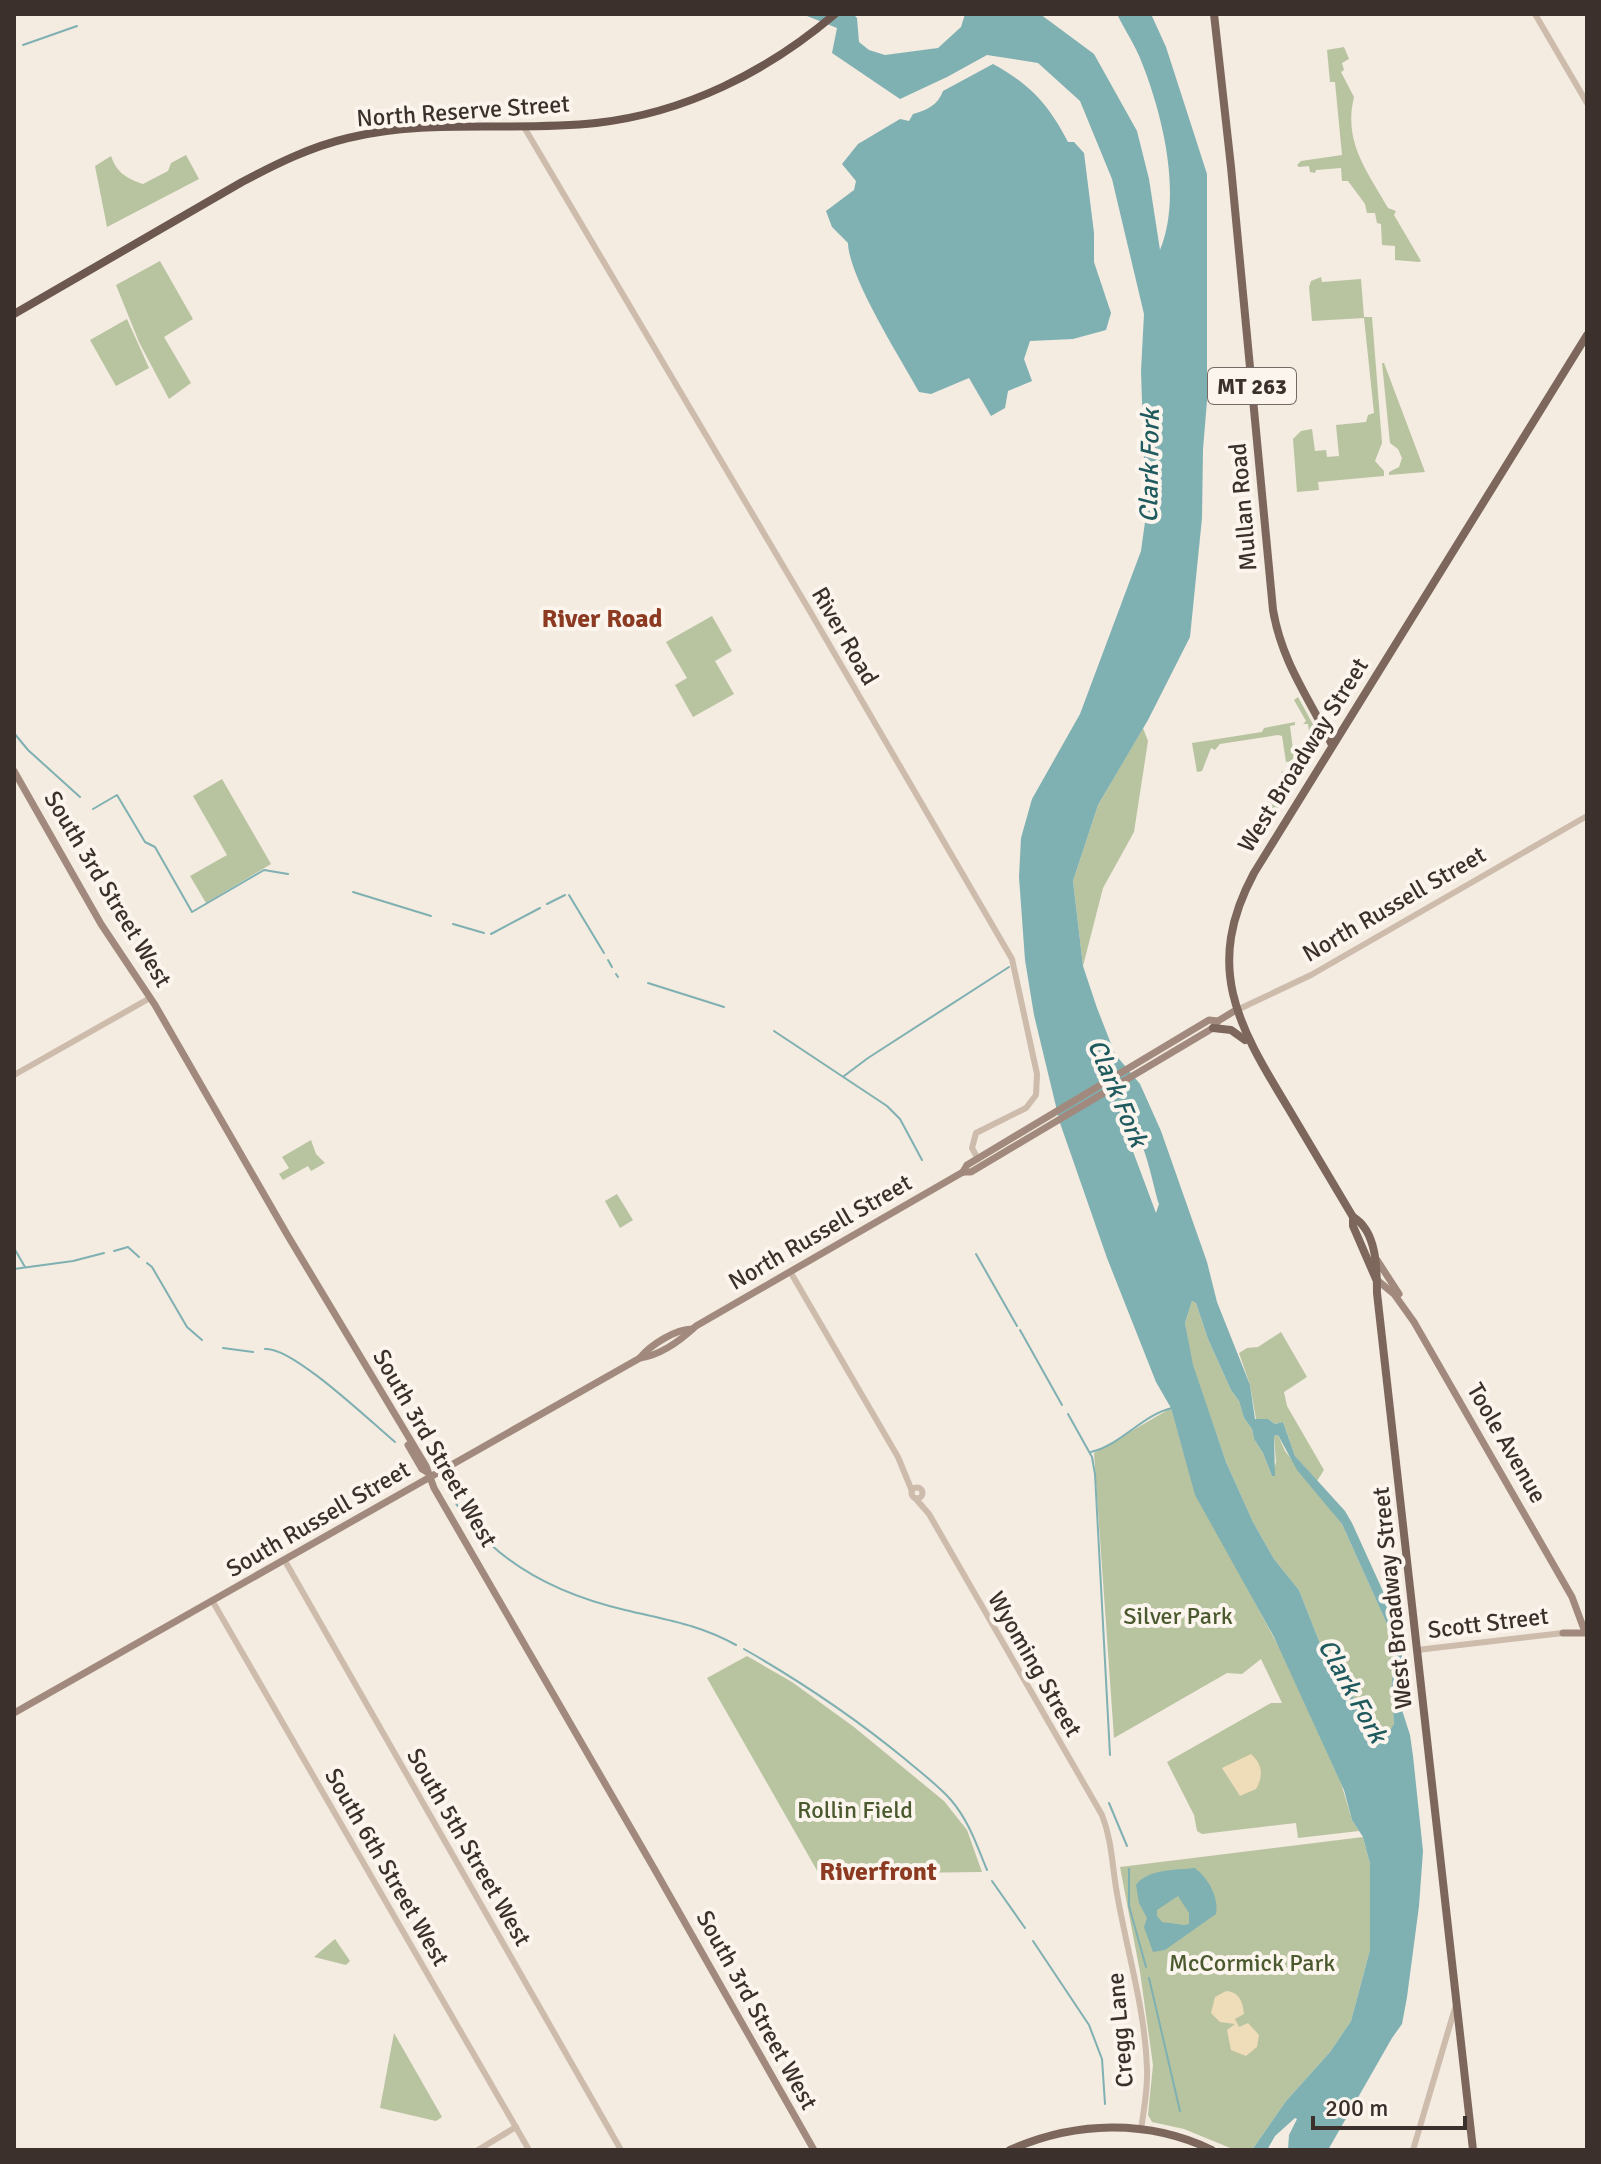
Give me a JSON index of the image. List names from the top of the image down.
{
  "streets": {
    "highway": ["North Reserve Street"],
    "main road": [
      "MT 263",
      "Mullan Road",
      "West Broadway Street",
      "South 3rd Street West",
      "North Russell Street",
      "Toole Avenue",
      "South Russell Street"
    ],
    "street": [
      "River Road",
      "Scott Street",
      "Wyoming Street",
      "South 5th Street West",
      "South 6th Street West",
      "Cregg Lane"
    ]
  },
  "crossings": [
    ["North Reserve Street", "River Road"],
    ["Mullan Road", "West Broadway Street"],
    ["River Road", "North Russell Street"],
    ["West Broadway Street", "North Russell Street"],
    ["West Broadway Street", "Toole Avenue"],
    ["West Broadway Street", "Scott Street"],
    ["South 3rd Street West", "South Russell Street"],
    ["North Russell Street", "South Russell Street"],
    ["North Russell Street", "Wyoming Street"],
    ["South Russell Street", "South 5th Street West"],
    ["South Russell Street", "South 6th Street West"],
    ["Wyoming Street", "Cregg Lane"]
  ],
  "districts": ["River Road", "Riverfront"],
  "water": ["Clark Fork"],
  "parks": ["Silver Park", "Rollin Field", "McCormick Park"],
  "scale_bar": "200 m"
}
